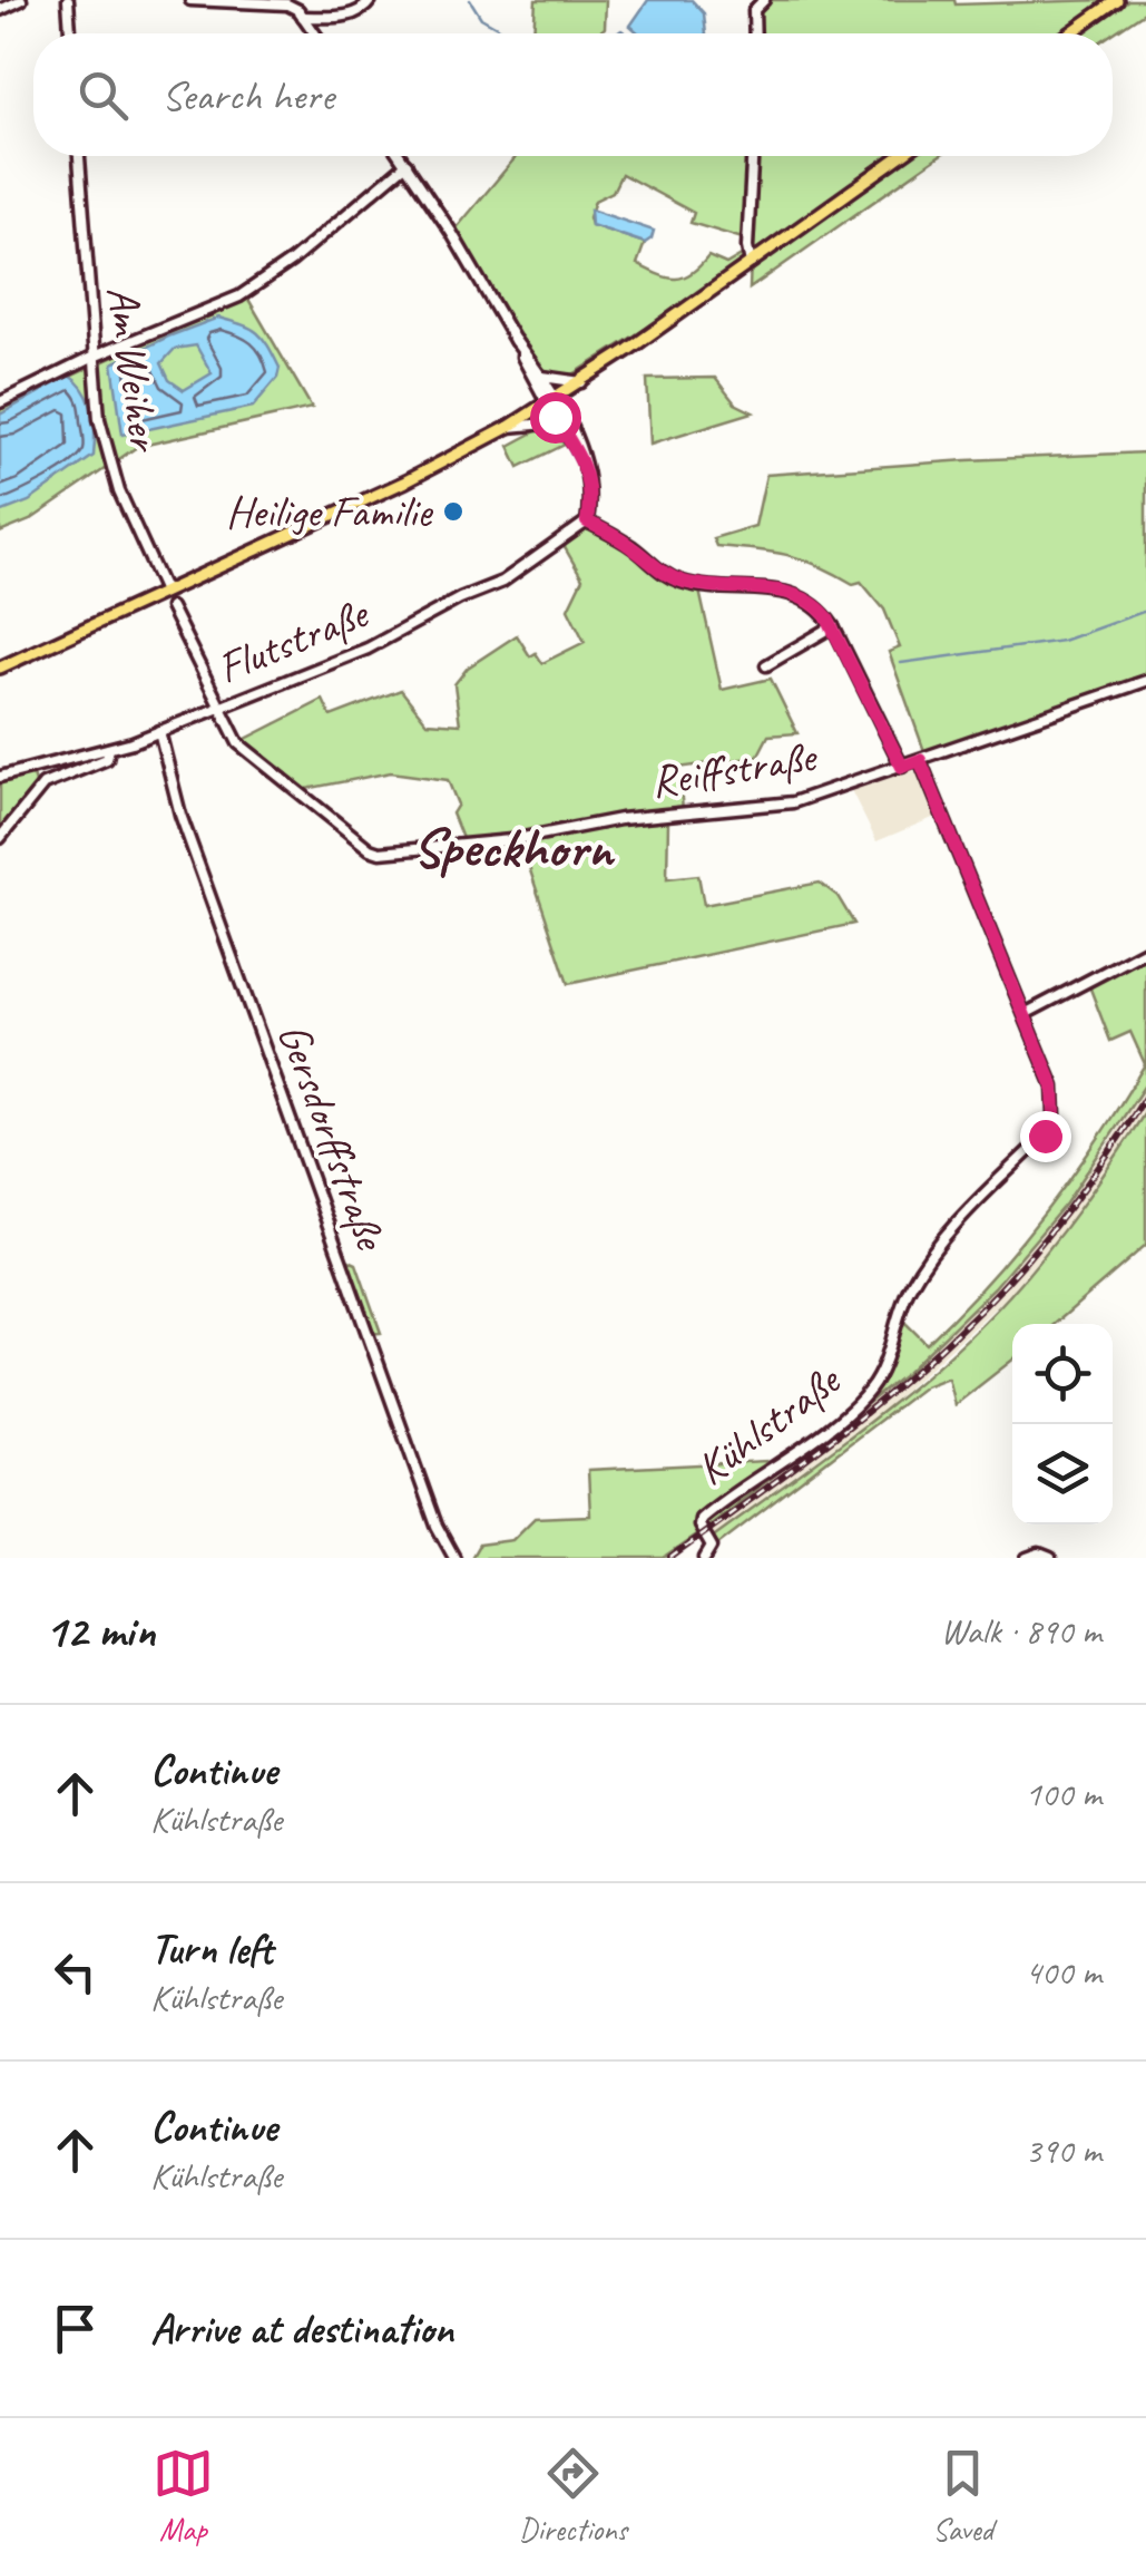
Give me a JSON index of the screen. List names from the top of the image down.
{
  "streets": {
    "street": [
      "Am Weiher",
      "Flutstraße",
      "Reiffstraße",
      "Gersdorffstraße",
      "Kühlstraße"
    ]
  },
  "crossings": [
    ["Flutstraße", "Reiffstraße"],
    ["Flutstraße", "Gersdorffstraße"],
    ["Reiffstraße", "Kühlstraße"]
  ],
  "districts": ["Speckhorn"],
  "places": ["Heilige Familie"],
  "page": {
    "search": "Search here",
    "heading": ["12 min", "Walk · 890 m"],
    "list": [
      ["Continue", "Kühlstraße", "100 m"],
      ["Turn left", "Kühlstraße", "400 m"],
      ["Continue", "Kühlstraße", "390 m"],
      "Arrive at destination"
    ],
    "nav": ["Map", "Directions", "Saved"]
  }
}
